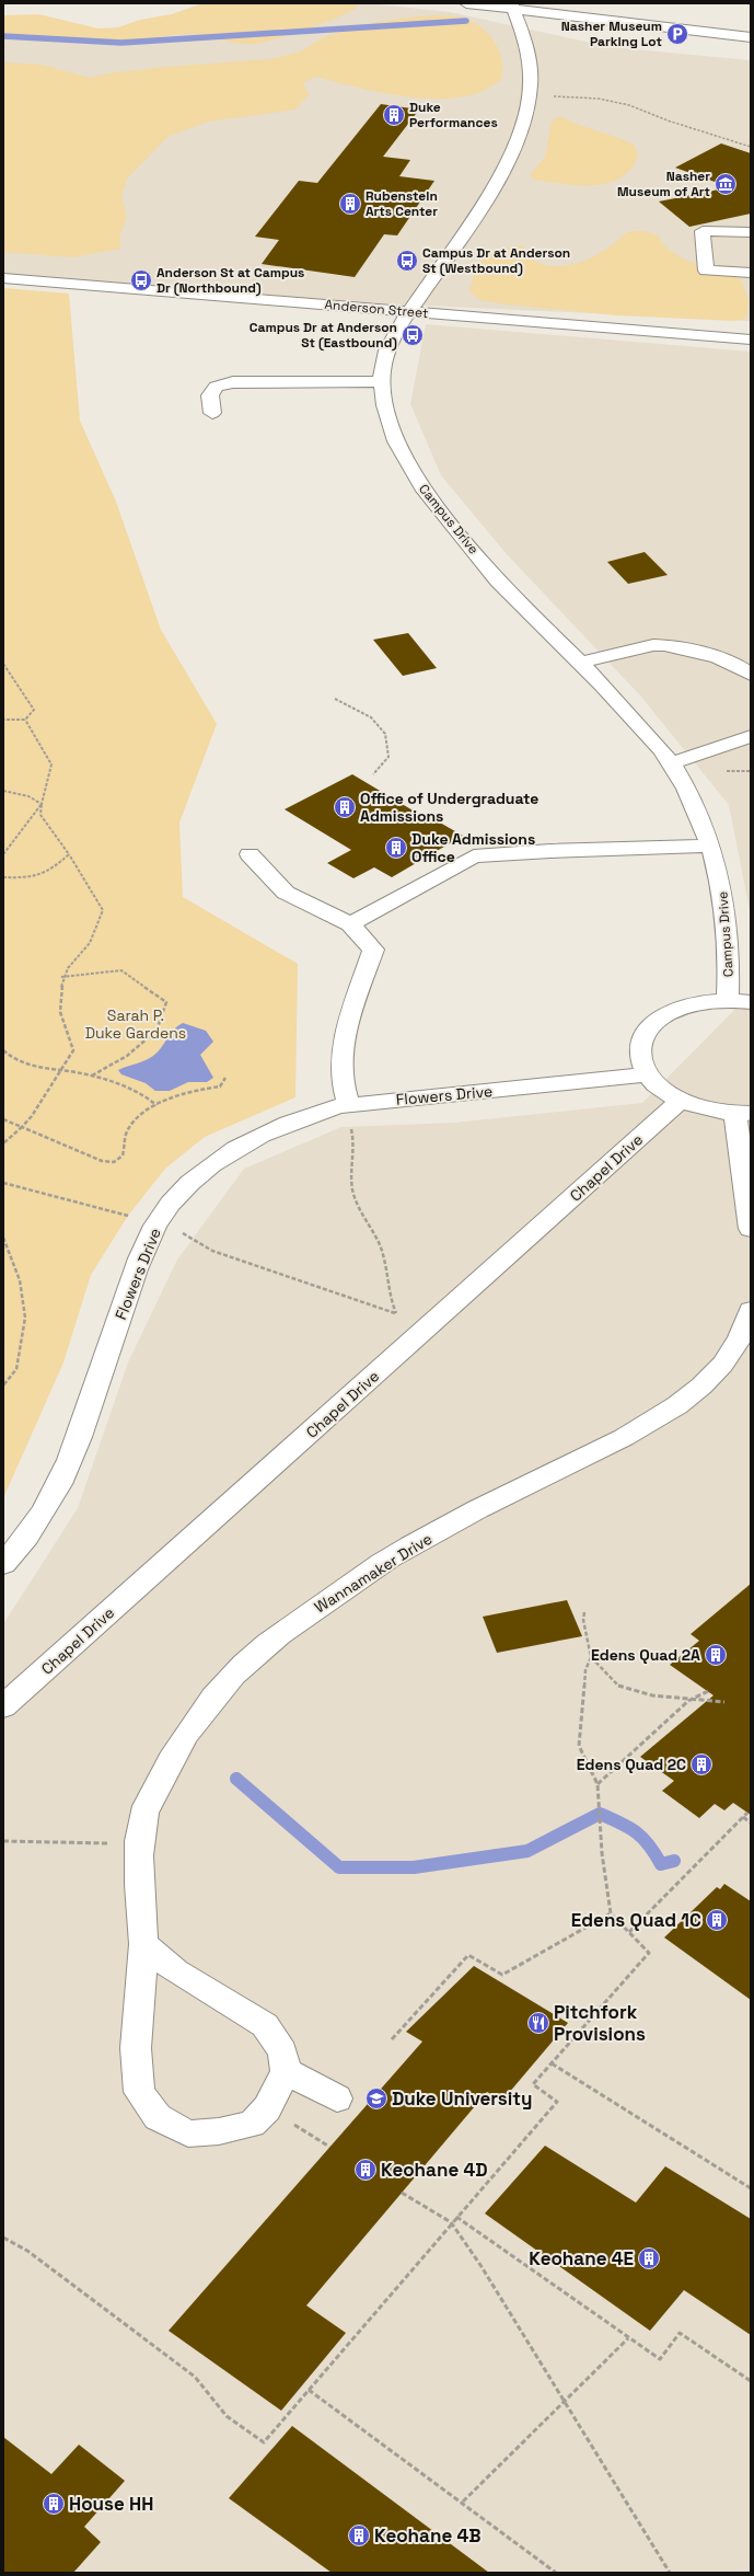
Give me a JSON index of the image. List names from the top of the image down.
{
  "streets": {
    "street": [
      "Anderson Street",
      "Campus Drive",
      "Flowers Drive",
      "Chapel Drive",
      "Wannamaker Drive"
    ]
  },
  "crossings": [
    ["Anderson Street", "Campus Drive"]
  ],
  "parks": ["Sarah P. Duke Gardens"],
  "places": {
    "parking": ["Nasher Museum Parking Lot"],
    "building": [
      "Duke Performances",
      "Rubenstein Arts Center",
      "Office of Undergraduate Admissions",
      "Duke Admissions Office",
      "Edens Quad 2A",
      "Edens Quad 2C",
      "Edens Quad 1C",
      "Keohane 4D",
      "Keohane 4E",
      "House HH",
      "Keohane 4B"
    ],
    "museum": ["Nasher Museum of Art"],
    "bus stop": ["Campus Dr at Anderson St (Westbound)", "Anderson St at Campus Dr (Northbound)", "Campus Dr at Anderson St (Eastbound)"],
    "restaurant": ["Pitchfork Provisions"],
    "school or university": ["Duke University"]
  }
}
